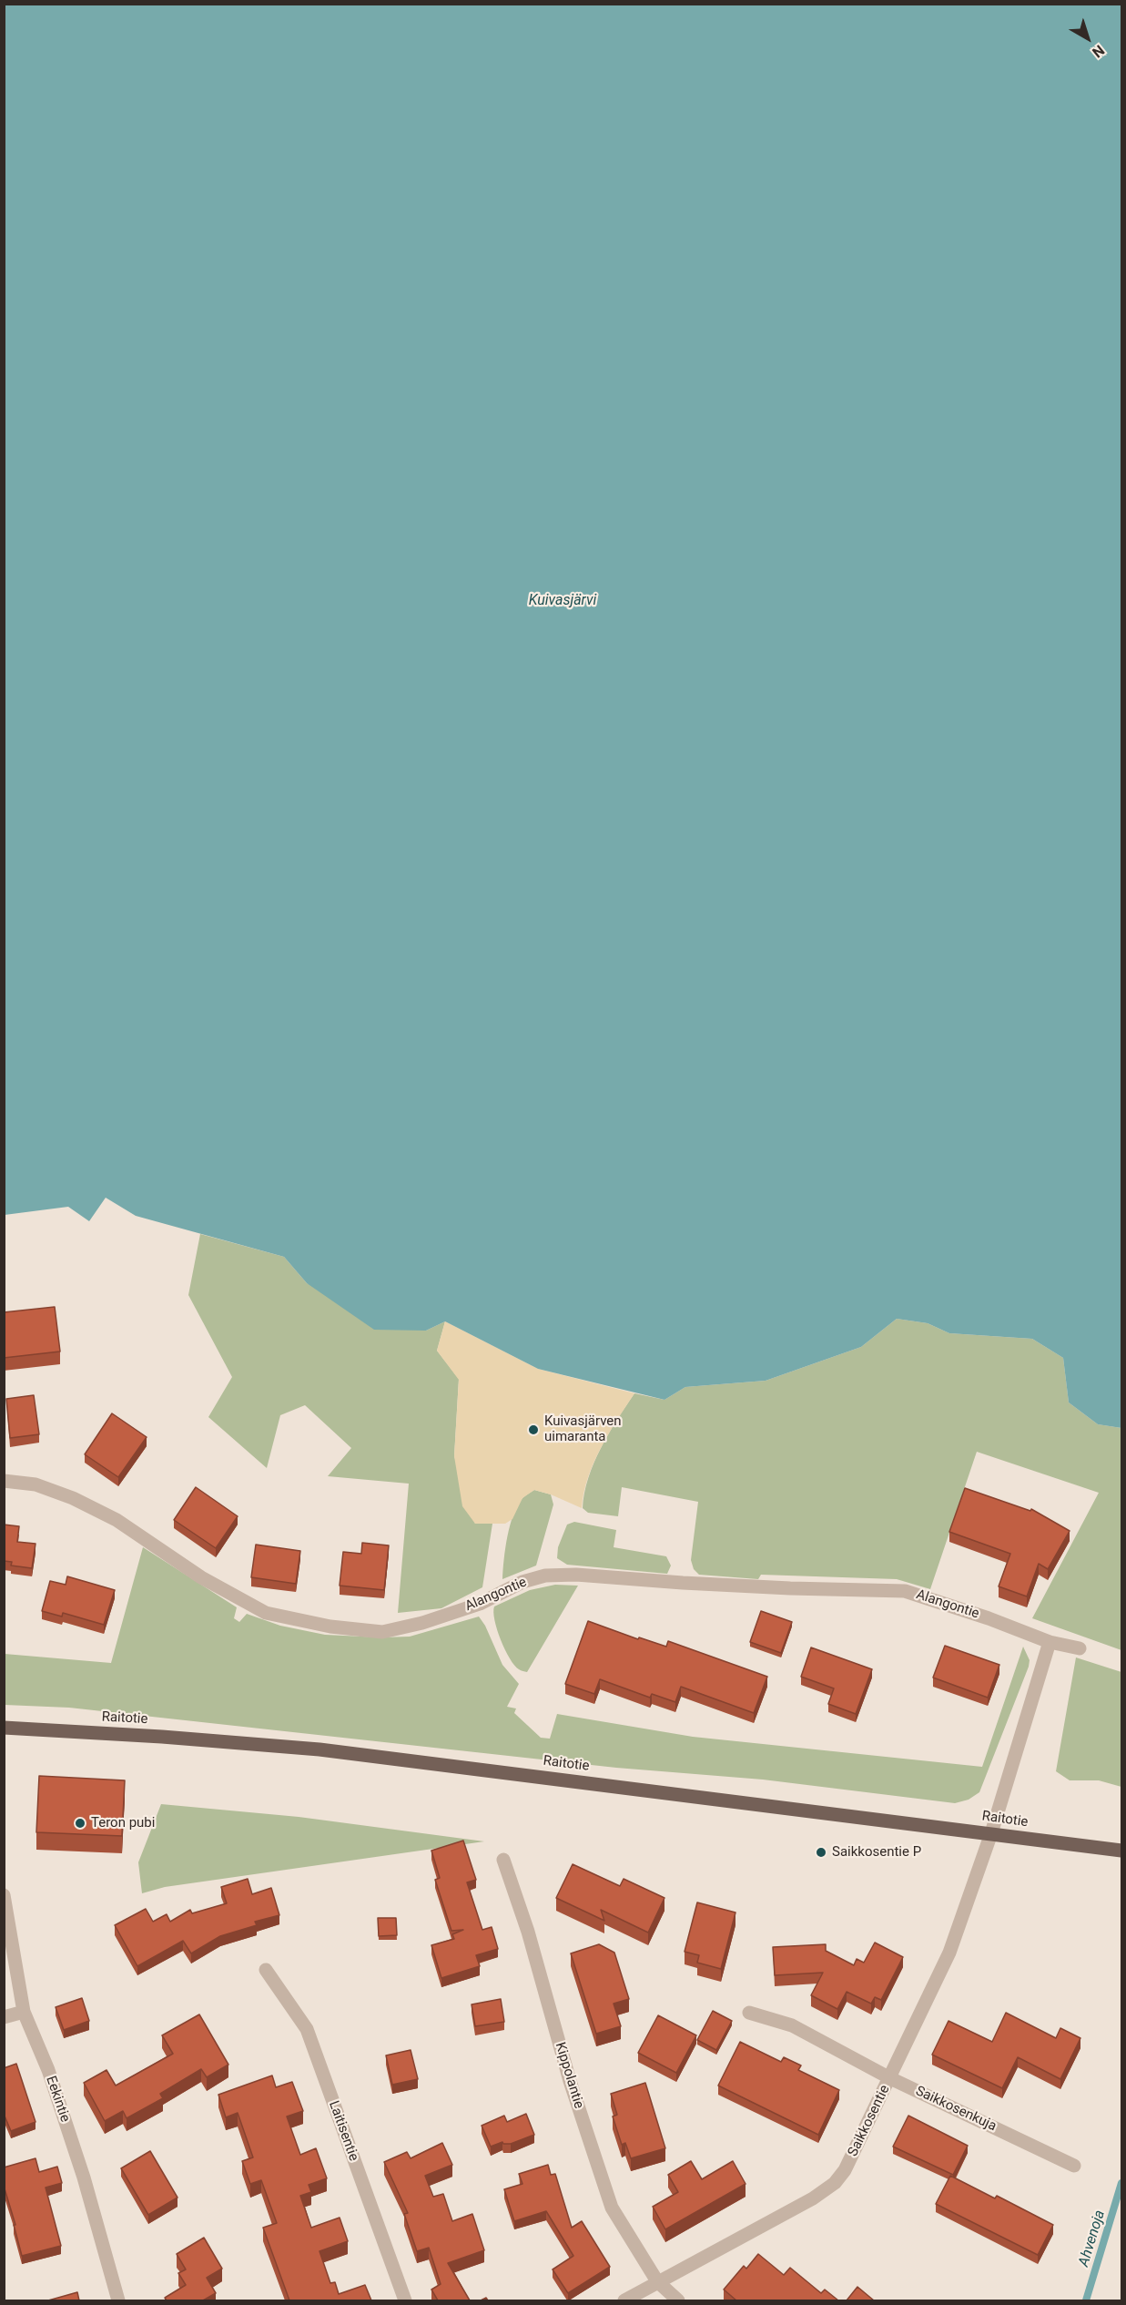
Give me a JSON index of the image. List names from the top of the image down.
{
  "streets": {
    "main road": ["Raitotie"],
    "street": [
      "Alangontie",
      "Kippolantie",
      "Eekintie",
      "Saikkosenkuja",
      "Saikkosentie",
      "Laitisentie"
    ]
  },
  "crossings": [
    ["Raitotie", "Saikkosentie"],
    ["Kippolantie", "Saikkosentie"],
    ["Saikkosenkuja", "Saikkosentie"]
  ],
  "water": ["Kuivasjärvi", "Ahvenoja"],
  "places": ["Kuivasjärven uimaranta", "Teron pubi", "Saikkosentie P"],
  "north": "bottom right"
}
